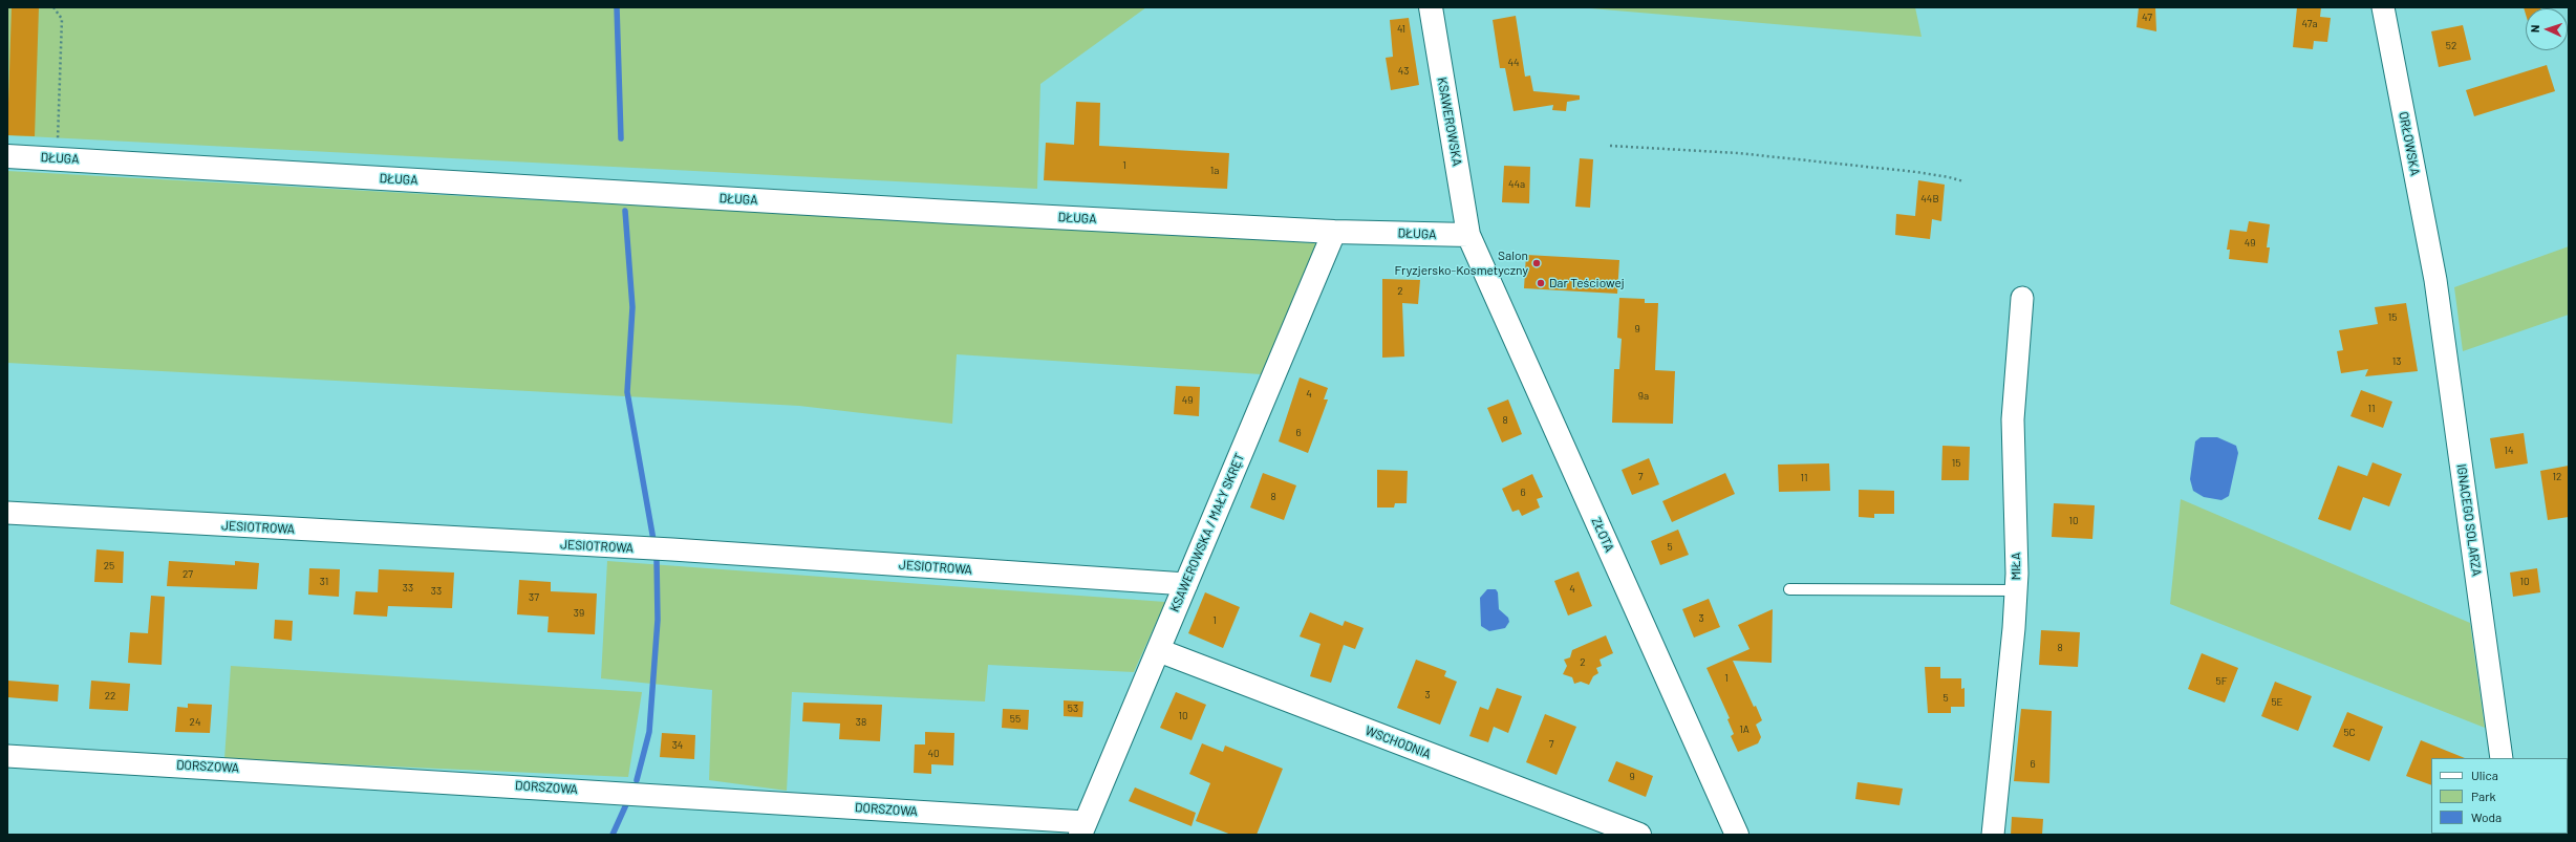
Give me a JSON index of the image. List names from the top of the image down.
{
  "streets": {
    "street": [
      "KSAWEROWSKA",
      "ORŁOWSKA",
      "DŁUGA",
      "IGNACEGO SOLARZA",
      "JESIOTROWA",
      "KSAWEROWSKA / MAŁY SKRĘT",
      "ZŁOTA",
      "MIŁA",
      "WSCHODNIA",
      "DORSZOWA"
    ]
  },
  "crossings": [
    ["KSAWEROWSKA", "DŁUGA"],
    ["KSAWEROWSKA", "ZŁOTA"],
    ["ORŁOWSKA", "IGNACEGO SOLARZA"],
    ["DŁUGA", "KSAWEROWSKA / MAŁY SKRĘT"],
    ["DŁUGA", "ZŁOTA"],
    ["JESIOTROWA", "KSAWEROWSKA / MAŁY SKRĘT"],
    ["KSAWEROWSKA / MAŁY SKRĘT", "WSCHODNIA"],
    ["KSAWEROWSKA / MAŁY SKRĘT", "DORSZOWA"]
  ],
  "places": ["Salon Fryzjersko-Kosmetyczny", "Dar Teściowej"],
  "house_numbers": [
    "47",
    "47a",
    "41",
    "52",
    "44",
    "43",
    "1",
    "1a",
    "44a",
    "44B",
    "49",
    "2",
    "15",
    "9",
    "13",
    "4",
    "9a",
    "49",
    "11",
    "8",
    "6",
    "14",
    "15",
    "7",
    "12",
    "11",
    "6",
    "8",
    "10",
    "5",
    "25",
    "27",
    "31",
    "10",
    "33",
    "4",
    "33",
    "37",
    "39",
    "3",
    "1",
    "8",
    "2",
    "1",
    "5F",
    "3",
    "22",
    "5",
    "5E",
    "53",
    "10",
    "55",
    "24",
    "38",
    "1A",
    "5C",
    "7",
    "34",
    "40",
    "6",
    "9"
  ],
  "legend": ["Ulica", "Park", "Woda"],
  "north": "left"
}
